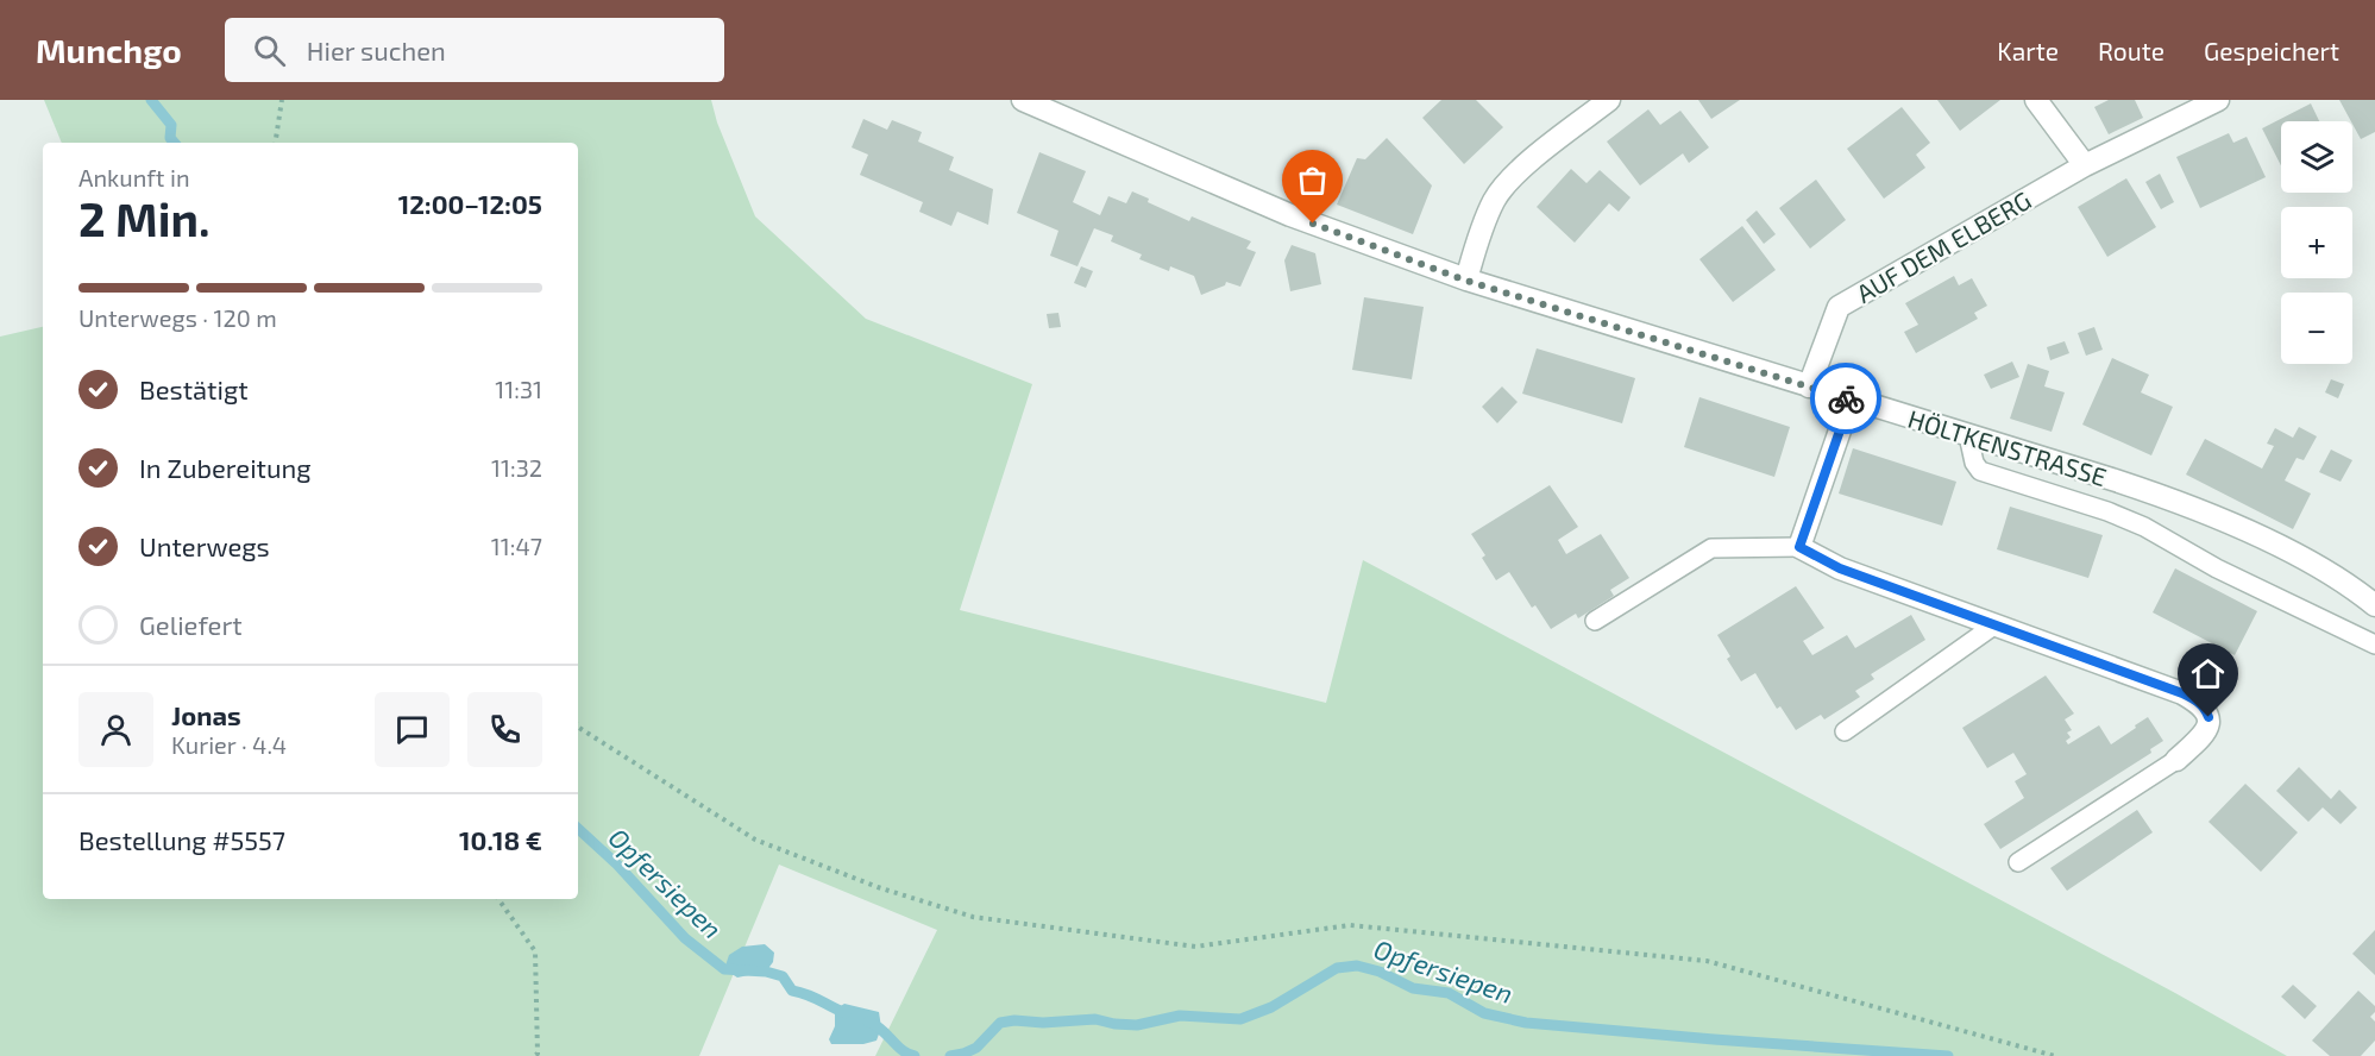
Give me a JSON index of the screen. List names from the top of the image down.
{
  "streets": {
    "street": ["AUF DEM ELBERG", "HÖLTKENSTRASSE"]
  },
  "crossings": [
    ["AUF DEM ELBERG", "HÖLTKENSTRASSE"]
  ],
  "water": ["Opfersiepen"],
  "page": {
    "header": "Munchgo",
    "search": "Hier suchen",
    "nav": ["Karte", "Route", "Gespeichert"],
    "map_buttons": ["+", "−"],
    "heading": ["2 Min.", "Ankunft in", "12:00–12:05"],
    "panel": [
      "Jonas",
      "Kurier · 4.4",
      "Bestellung #5557",
      "10.18 €"
    ],
    "bar": "Unterwegs · 120 m",
    "list": [
      ["Bestätigt", "11:31"],
      ["In Zubereitung", "11:32"],
      ["Unterwegs", "11:47"],
      "Geliefert"
    ]
  }
}
